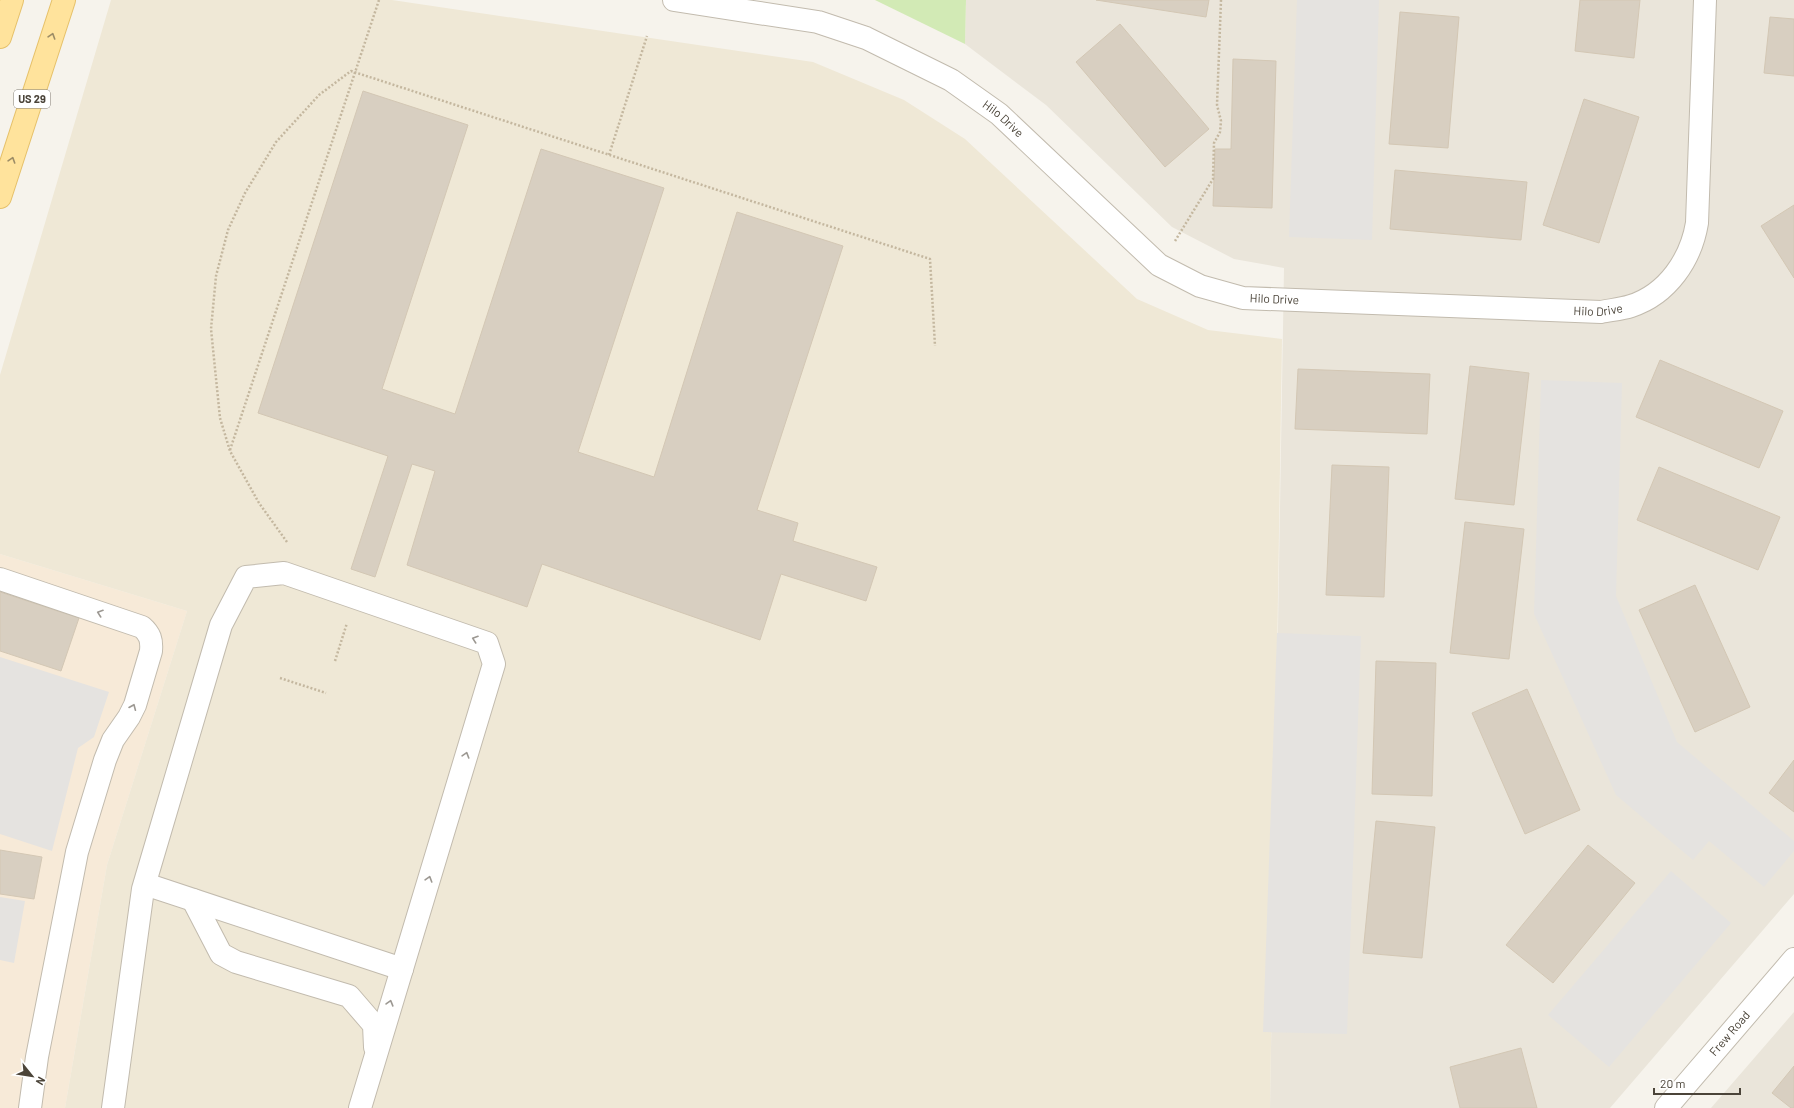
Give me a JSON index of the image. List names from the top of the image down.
{
  "streets": {
    "main road": ["US 29"],
    "street": ["Hilo Drive", "Frew Road"]
  },
  "scale_bar": "20 m",
  "north": "bottom right"
}
